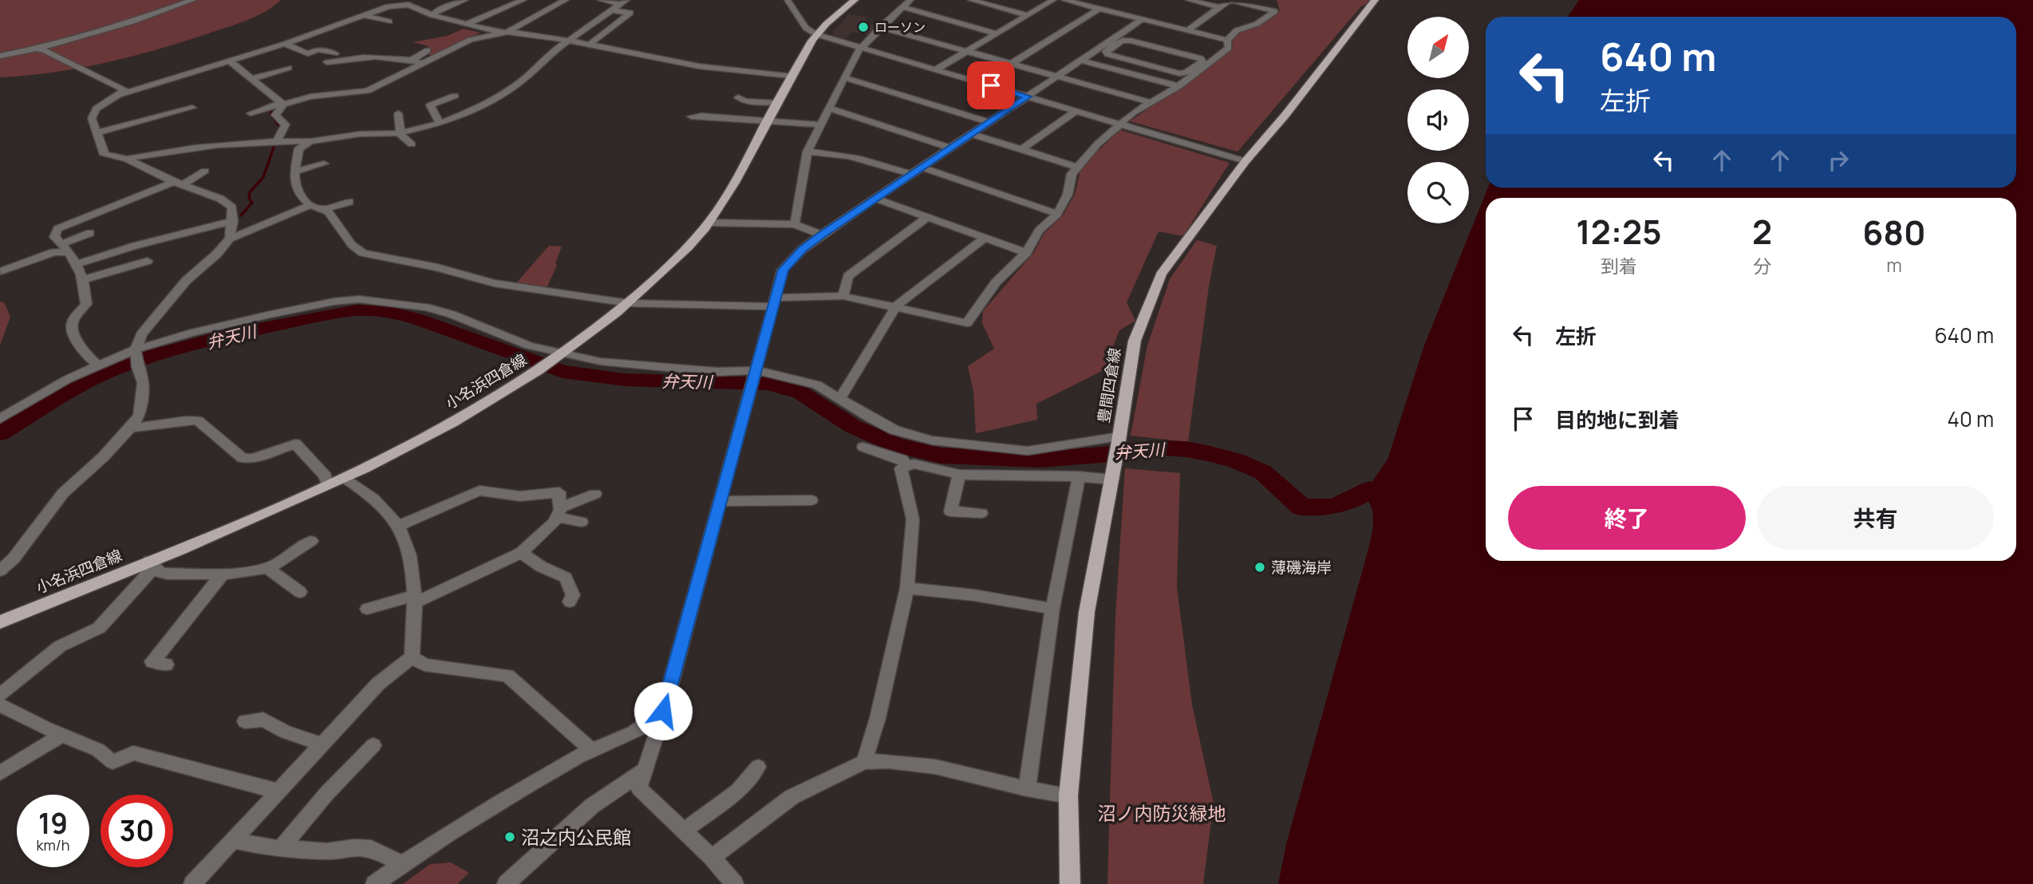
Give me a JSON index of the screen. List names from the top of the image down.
{
  "streets": {
    "main road": ["小名浜四倉線", "豊間四倉線"]
  },
  "water": ["弁天川"],
  "parks": ["沼ノ内防災緑地"],
  "places": ["ローソン", "薄磯海岸", "沼之内公民館"],
  "north": "top right",
  "page": {
    "turn": ["640 m", "左折"],
    "eta": [
      "12:25",
      "到着",
      "2",
      "分",
      "680",
      "m"
    ],
    "list": [
      {
        "name": "左折",
        "value": "640 m"
      },
      {
        "name": "目的地に到着",
        "value": "40 m"
      }
    ],
    "buttons": ["終了", "共有"],
    "speed": "19 km/h",
    "limit": "30"
  }
}
